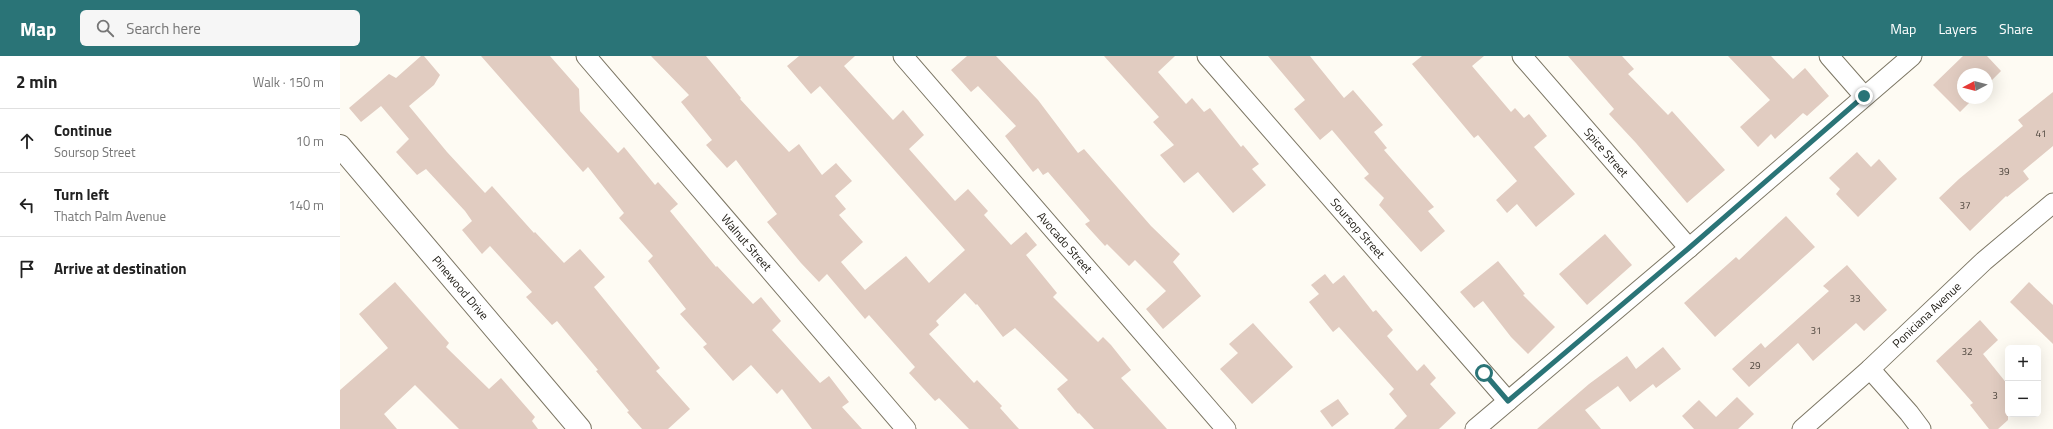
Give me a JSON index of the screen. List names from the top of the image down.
{
  "streets": {
    "main road": ["Pinewood Drive"],
    "street": [
      "Spice Street",
      "Soursop Street",
      "Avocado Street",
      "Walnut Street",
      "Poniciana Avenue"
    ]
  },
  "house_numbers": [
    "41",
    "39",
    "37",
    "33",
    "31",
    "32",
    "29",
    "3"
  ],
  "north": "left",
  "page": {
    "header": "Map",
    "search": "Search here",
    "nav": ["Map", "Layers", "Share"],
    "heading": ["2 min", "Walk · 150 m"],
    "list": [
      ["Continue", "Soursop Street", "10 m"],
      ["Turn left", "Thatch Palm Avenue", "140 m"],
      "Arrive at destination"
    ],
    "map_buttons": ["+", "−"]
  }
}
